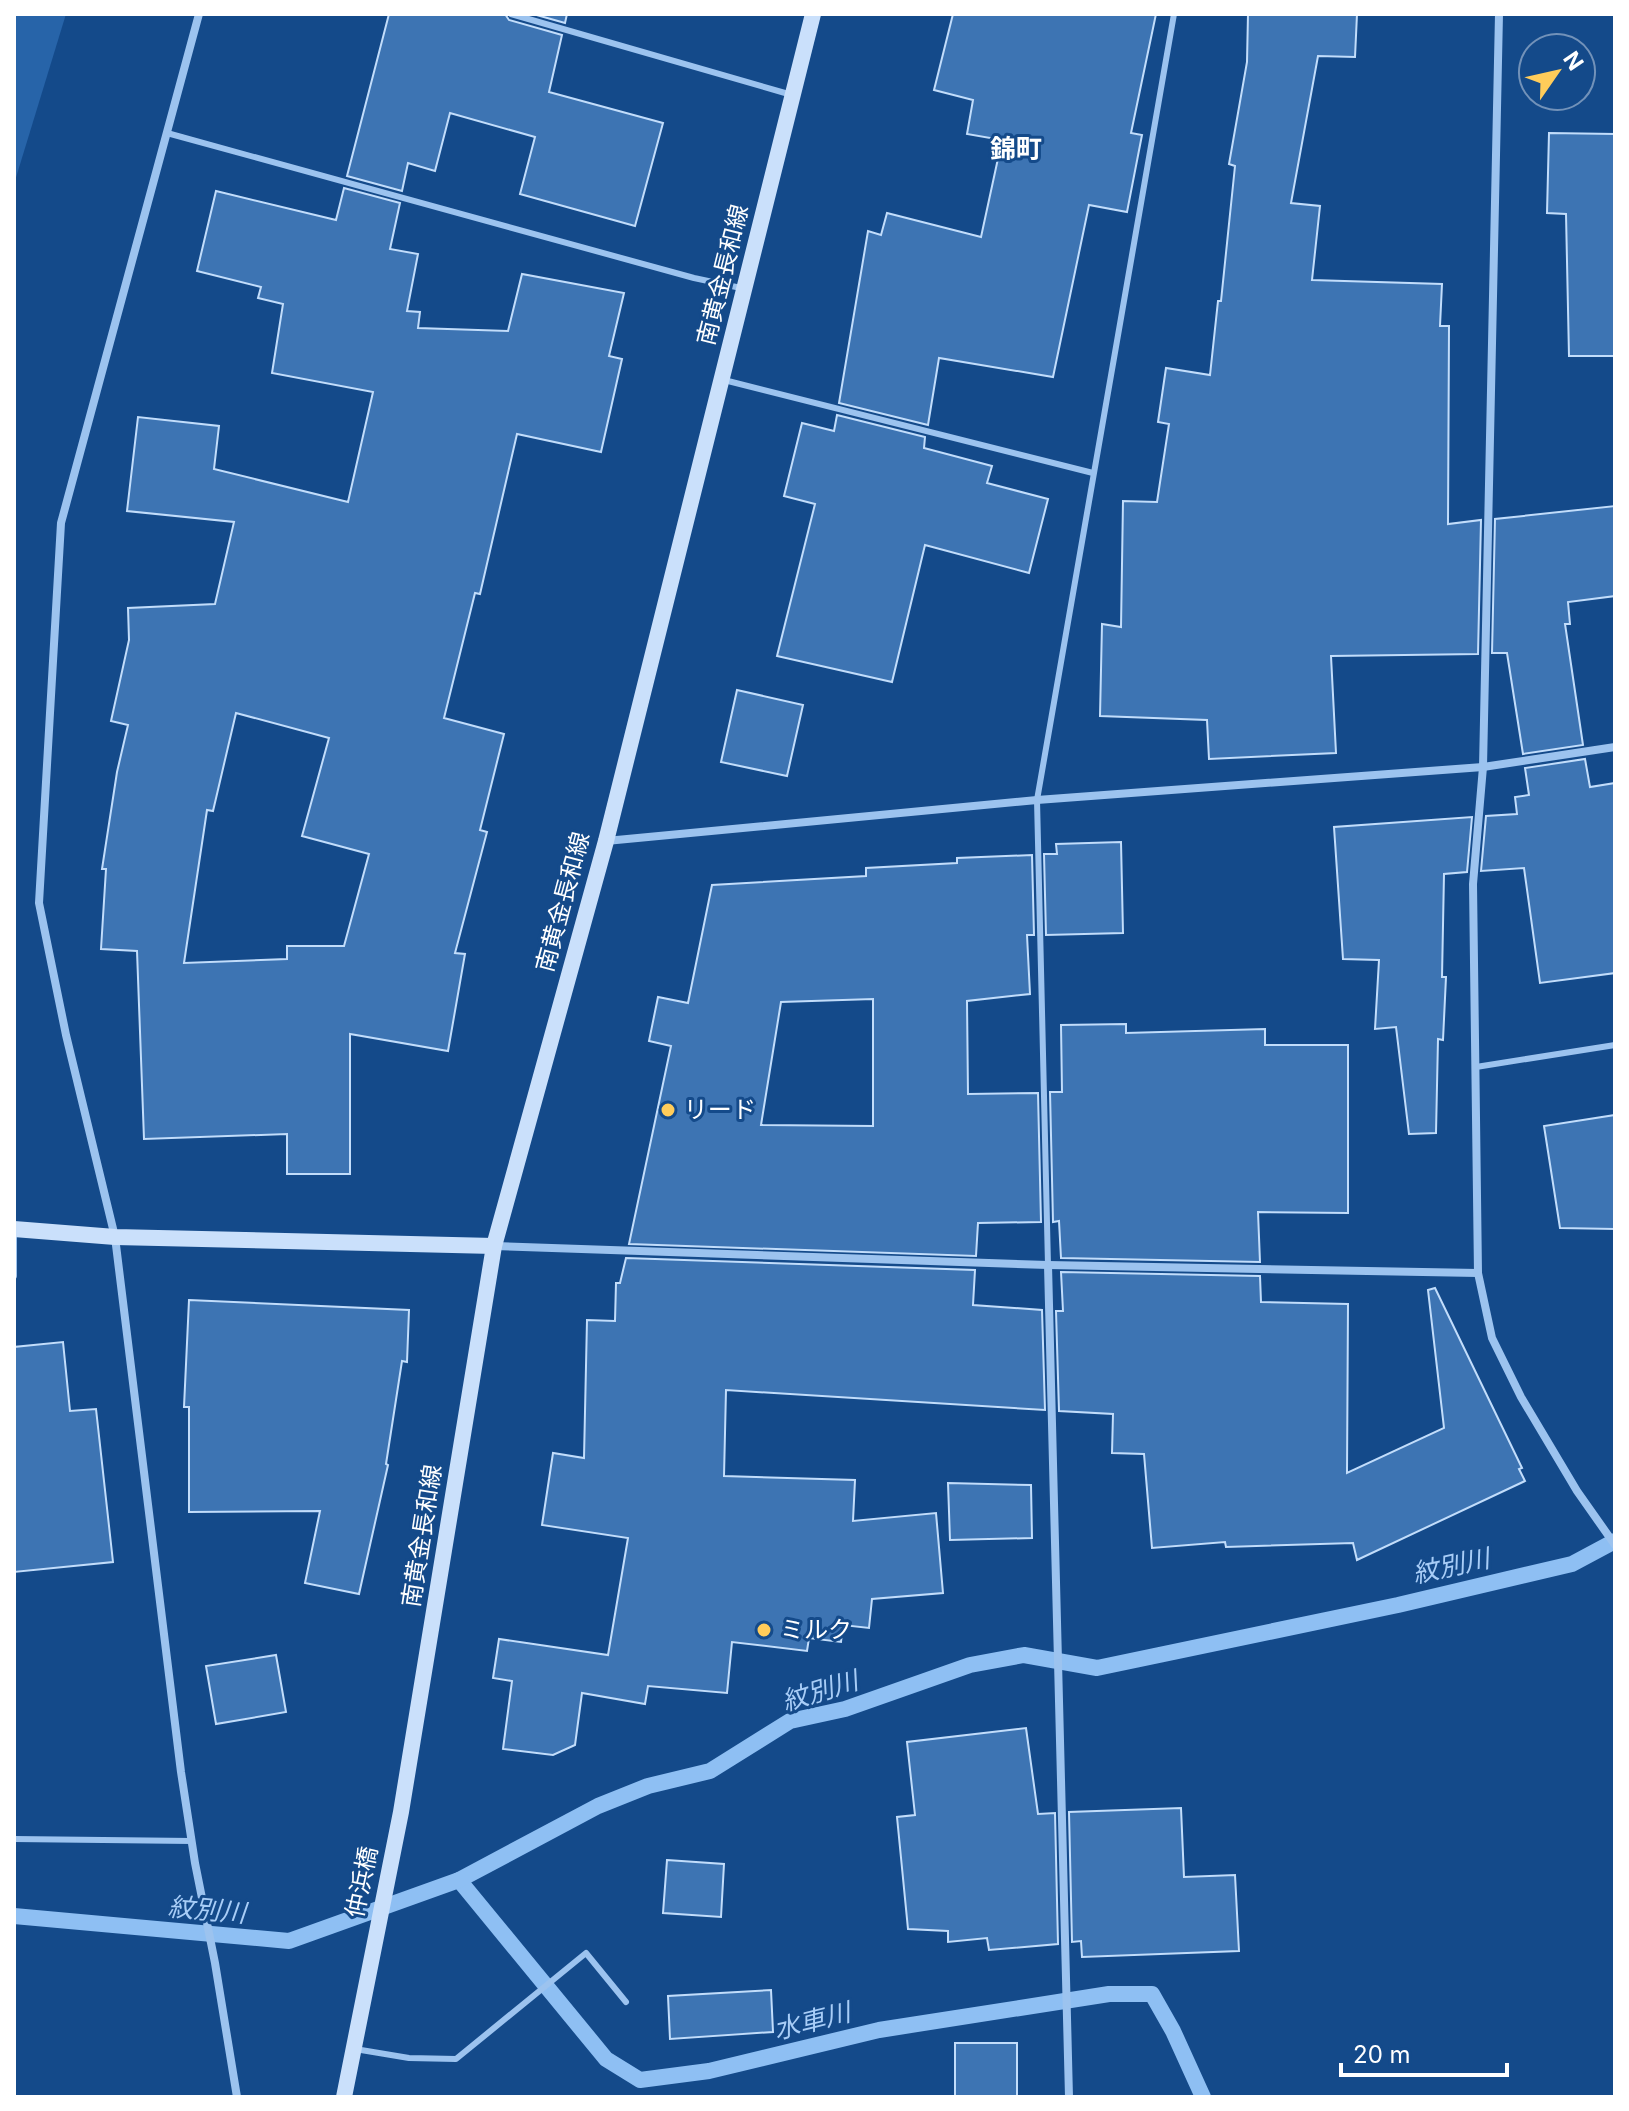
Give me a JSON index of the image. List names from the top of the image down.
{
  "streets": {
    "main road": ["南黄金長和線", "仲浜橋"]
  },
  "crossings": [
    ["南黄金長和線", "仲浜橋"]
  ],
  "districts": ["錦町"],
  "water": ["紋別川", "水車川"],
  "places": ["リード", "ミルク"],
  "scale_bar": "20 m",
  "north": "top right"
}
